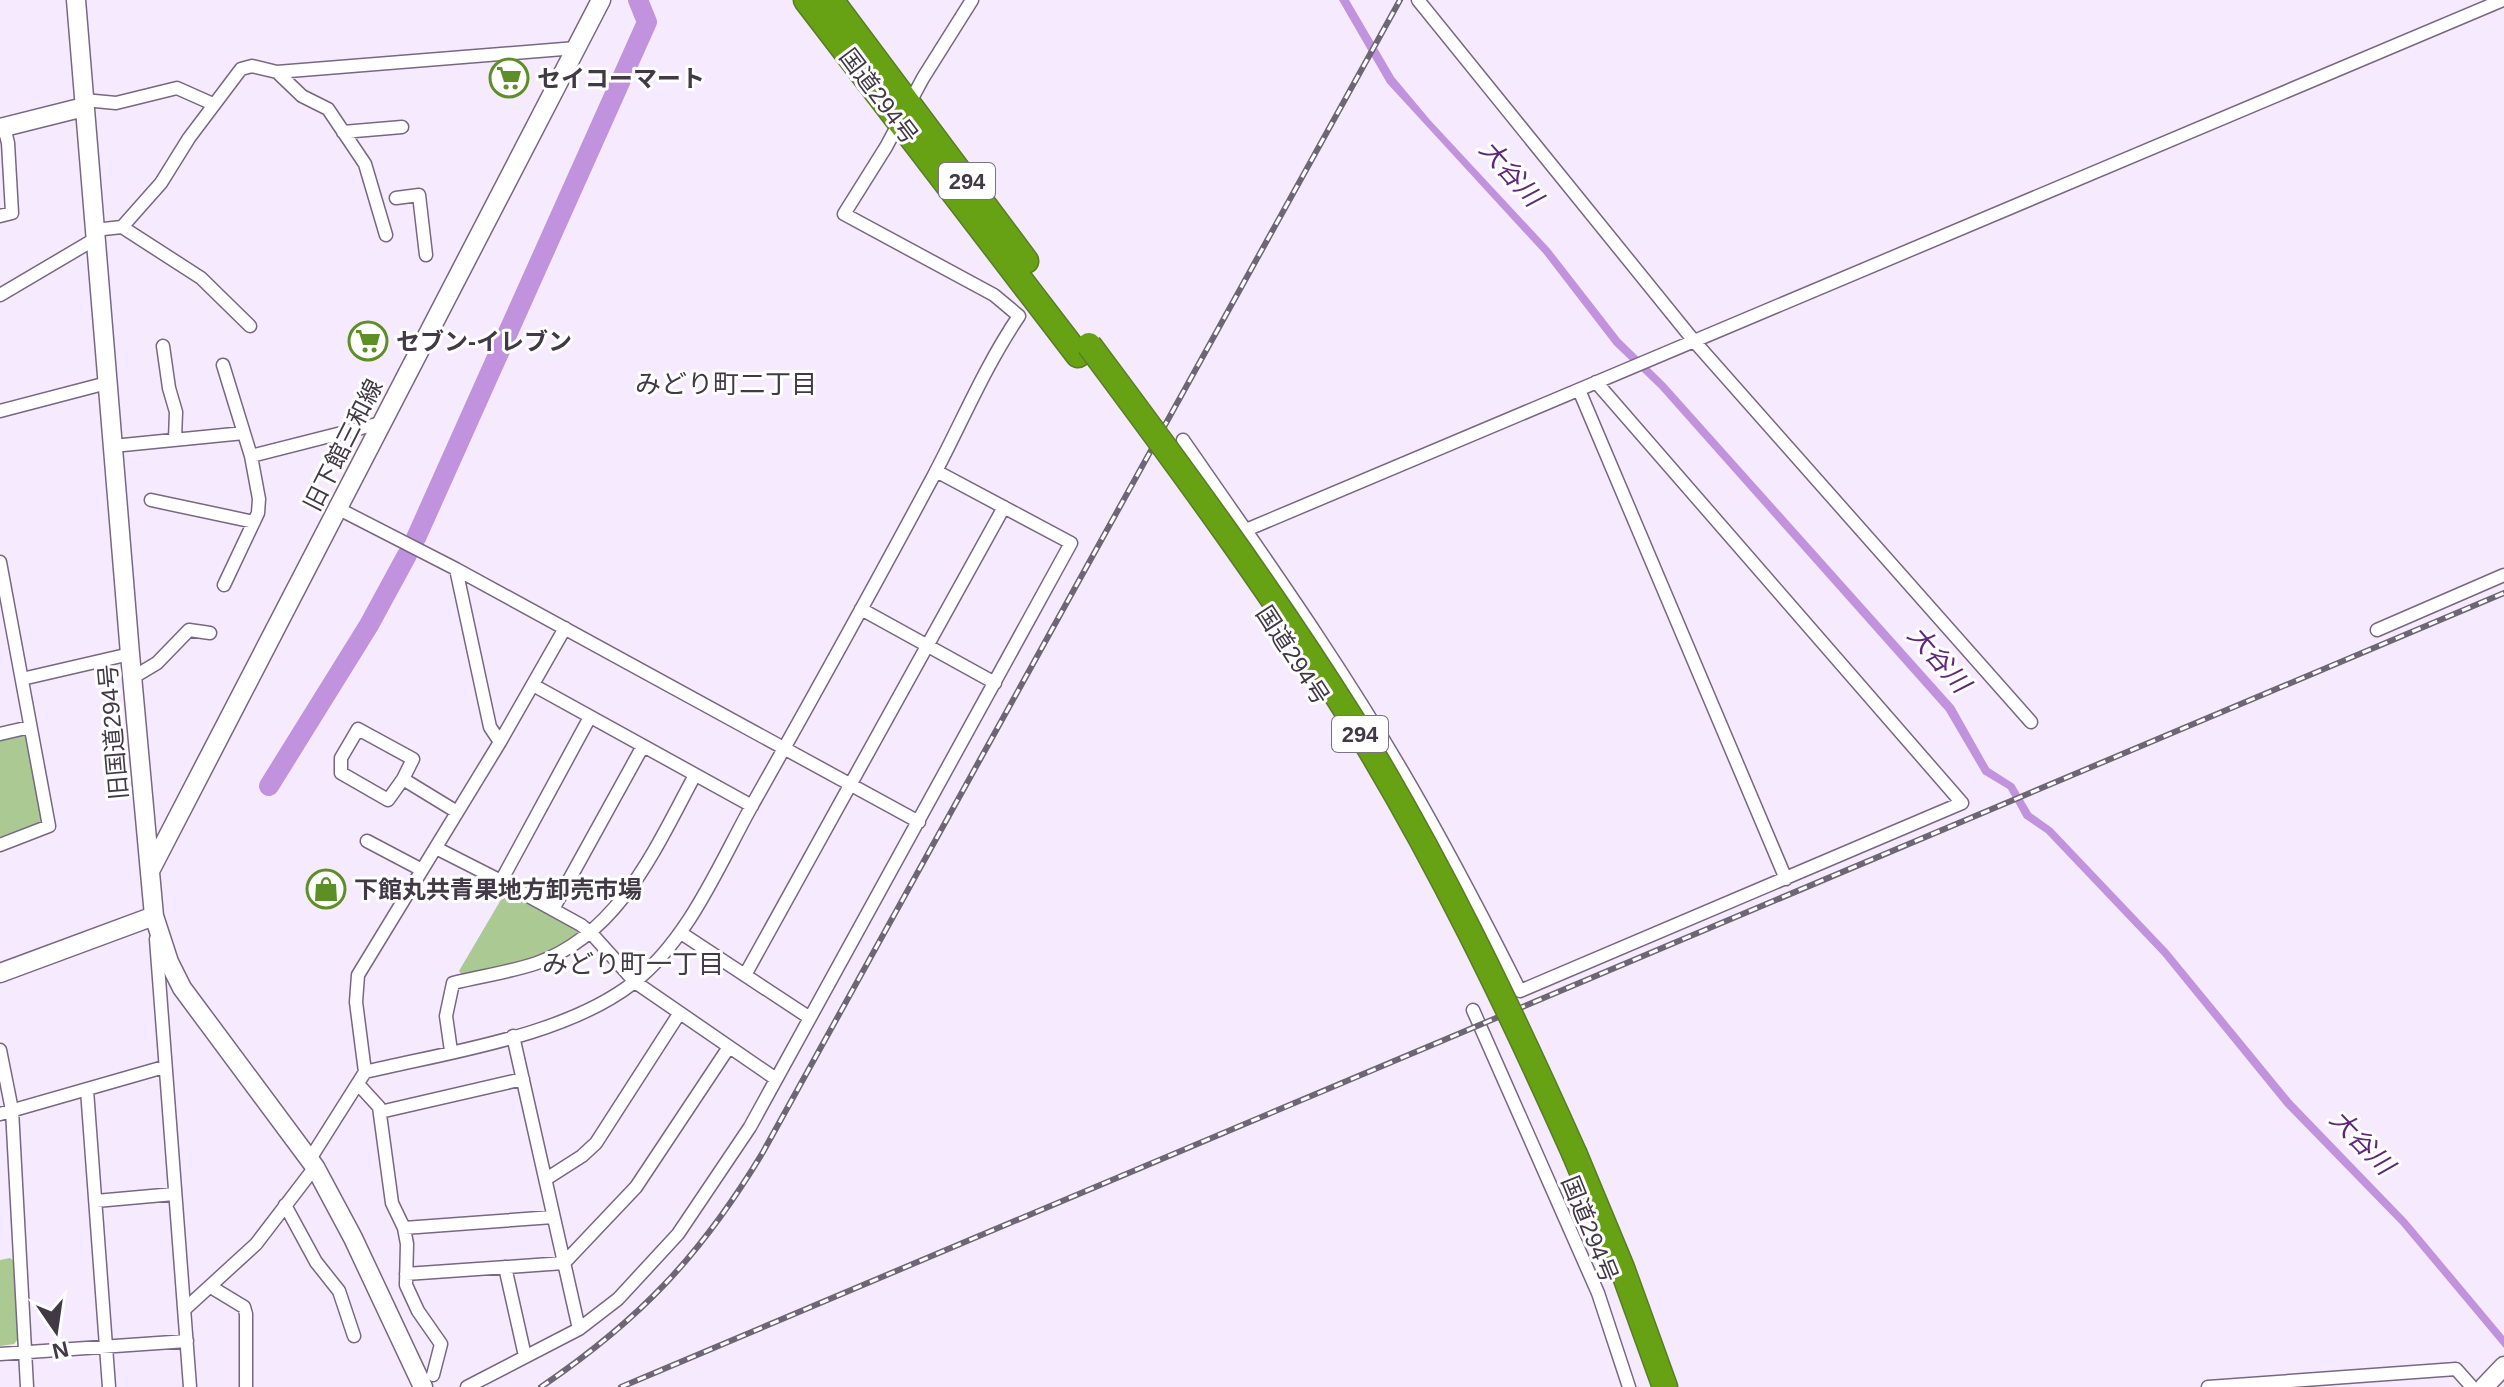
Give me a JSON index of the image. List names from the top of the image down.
{
  "streets": {
    "highway": ["国道294号", "294"],
    "street": ["旧下館三和線", "旧国道294号"]
  },
  "crossings": [
    ["旧下館三和線", "旧国道294号"]
  ],
  "districts": ["みどり町二丁目", "みどり町一丁目"],
  "water": ["大谷川"],
  "places": {
    "supermarket": ["セイコーマート", "セブン-イレブン"],
    "shop": ["下館丸共青果地方卸売市場"]
  },
  "north": "bottom"
}
